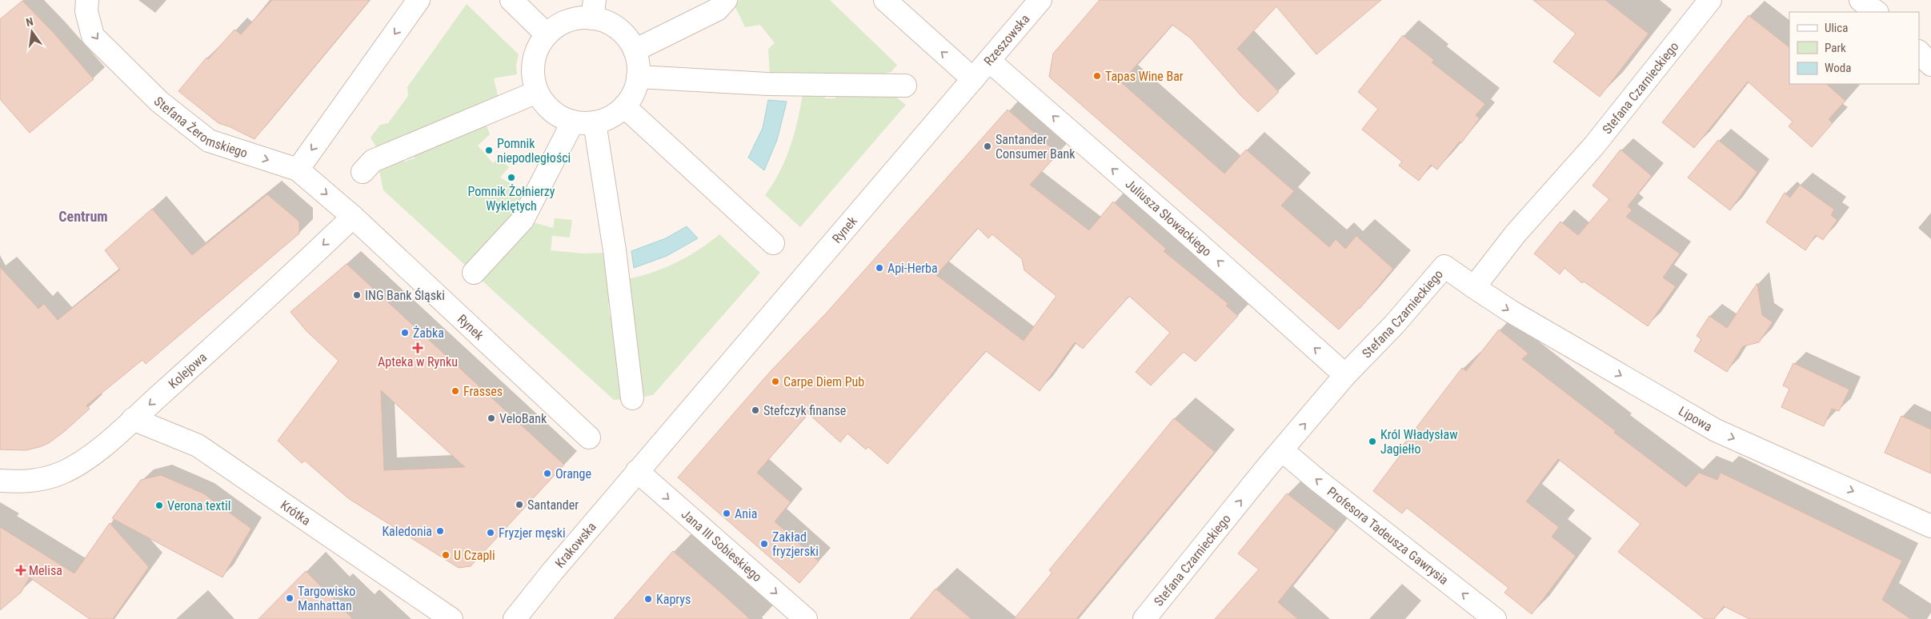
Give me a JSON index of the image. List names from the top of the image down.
{
  "streets": {
    "street": [
      "Rzeszowska",
      "Stefana Czarnieckiego",
      "Stefana Żeromskiego",
      "Juliusza Słowackiego",
      "Rynek",
      "Kolejowa",
      "Lipowa",
      "Krótka",
      "Profesora Tadeusza Gawrysia",
      "Krakowska",
      "Jana III Sobieskiego"
    ]
  },
  "crossings": [
    ["Rzeszowska", "Juliusza Słowackiego"],
    ["Rzeszowska", "Rynek"],
    ["Stefana Czarnieckiego", "Juliusza Słowackiego"],
    ["Stefana Czarnieckiego", "Lipowa"],
    ["Stefana Czarnieckiego", "Profesora Tadeusza Gawrysia"],
    ["Stefana Żeromskiego", "Rynek"],
    ["Stefana Żeromskiego", "Kolejowa"],
    ["Rynek", "Kolejowa"],
    ["Rynek", "Krakowska"],
    ["Rynek", "Jana III Sobieskiego"],
    ["Kolejowa", "Krótka"],
    ["Krakowska", "Jana III Sobieskiego"]
  ],
  "one_way": [
    "Stefana Czarnieckiego",
    "Stefana Żeromskiego",
    "Juliusza Słowackiego",
    "Kolejowa",
    "Lipowa",
    "Profesora Tadeusza Gawrysia",
    "Jana III Sobieskiego"
  ],
  "districts": ["Centrum"],
  "places": {
    "other": [
      "Tapas Wine Bar",
      "Santander Consumer Bank",
      "Pomnik niepodległości",
      "Pomnik Żołnierzy Wyklętych",
      "Api-Herba",
      "ING Bank Śląski",
      "Żabka",
      "Carpe Diem Pub",
      "Frasses",
      "Stefczyk finanse",
      "VeloBank",
      "Król Władysław Jagiełło",
      "Orange",
      "Santander",
      "Verona textil",
      "Ania",
      "Kaledonia",
      "Fryzjer męski",
      "Zakład fryzjerski",
      "U Czapli",
      "Targowisko Manhattan",
      "Kaprys"
    ],
    "health": ["Apteka w Rynku", "Melisa"]
  },
  "legend": ["Ulica", "Park", "Woda"],
  "north": "top"
}
